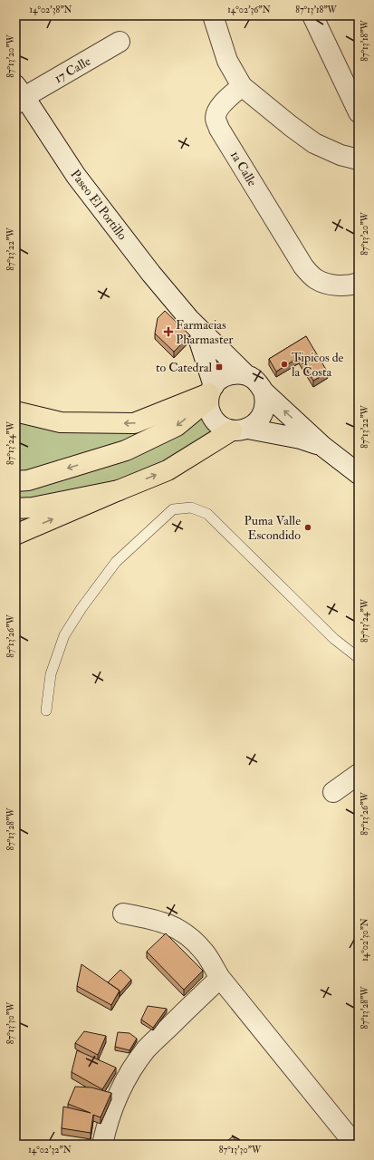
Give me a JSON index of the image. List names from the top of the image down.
{
  "streets": {
    "street": ["17 Calle", "1a Calle", "Paseo El Portillo"]
  },
  "crossings": [
    ["17 Calle", "Paseo El Portillo"]
  ],
  "places": {
    "health": ["Farmacias Pharmaster"],
    "other": ["Tipicos de la Costa", "Puma Valle Escondido"],
    "transit": ["to Catedral"]
  },
  "coordinates": [
    "14°02'38\"N",
    "14°02'36\"N",
    "87°13'18\"W",
    "87°13'20\"W",
    "87°13'22\"W",
    "87°13'24\"W",
    "87°13'26\"W",
    "87°13'28\"W",
    "14°02'30\"N",
    "87°13'30\"W",
    "14°02'32\"N"
  ]
}
